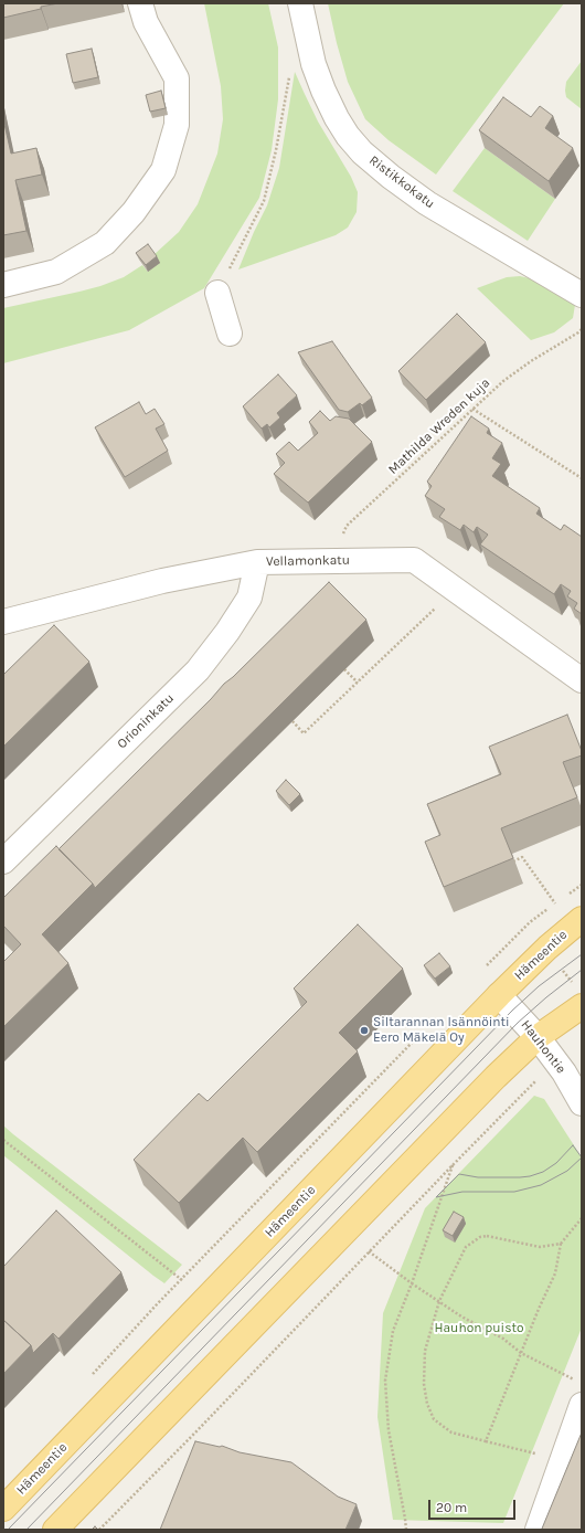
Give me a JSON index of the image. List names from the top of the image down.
{
  "streets": {
    "main road": ["Hämeentie"],
    "street": [
      "Ristikkokatu",
      "Vellamonkatu",
      "Orioninkatu",
      "Hauhontie"
    ],
    "path": ["Mathilda Wreden kuja"]
  },
  "crossings": [
    ["Mathilda Wreden kuja", "Vellamonkatu"],
    ["Vellamonkatu", "Orioninkatu"],
    ["Hämeentie", "Hauhontie"]
  ],
  "parks": ["Hauhon puisto"],
  "places": ["Siltarannan Isännöinti Eero Mäkelä Oy"],
  "scale_bar": "20 m"
}
